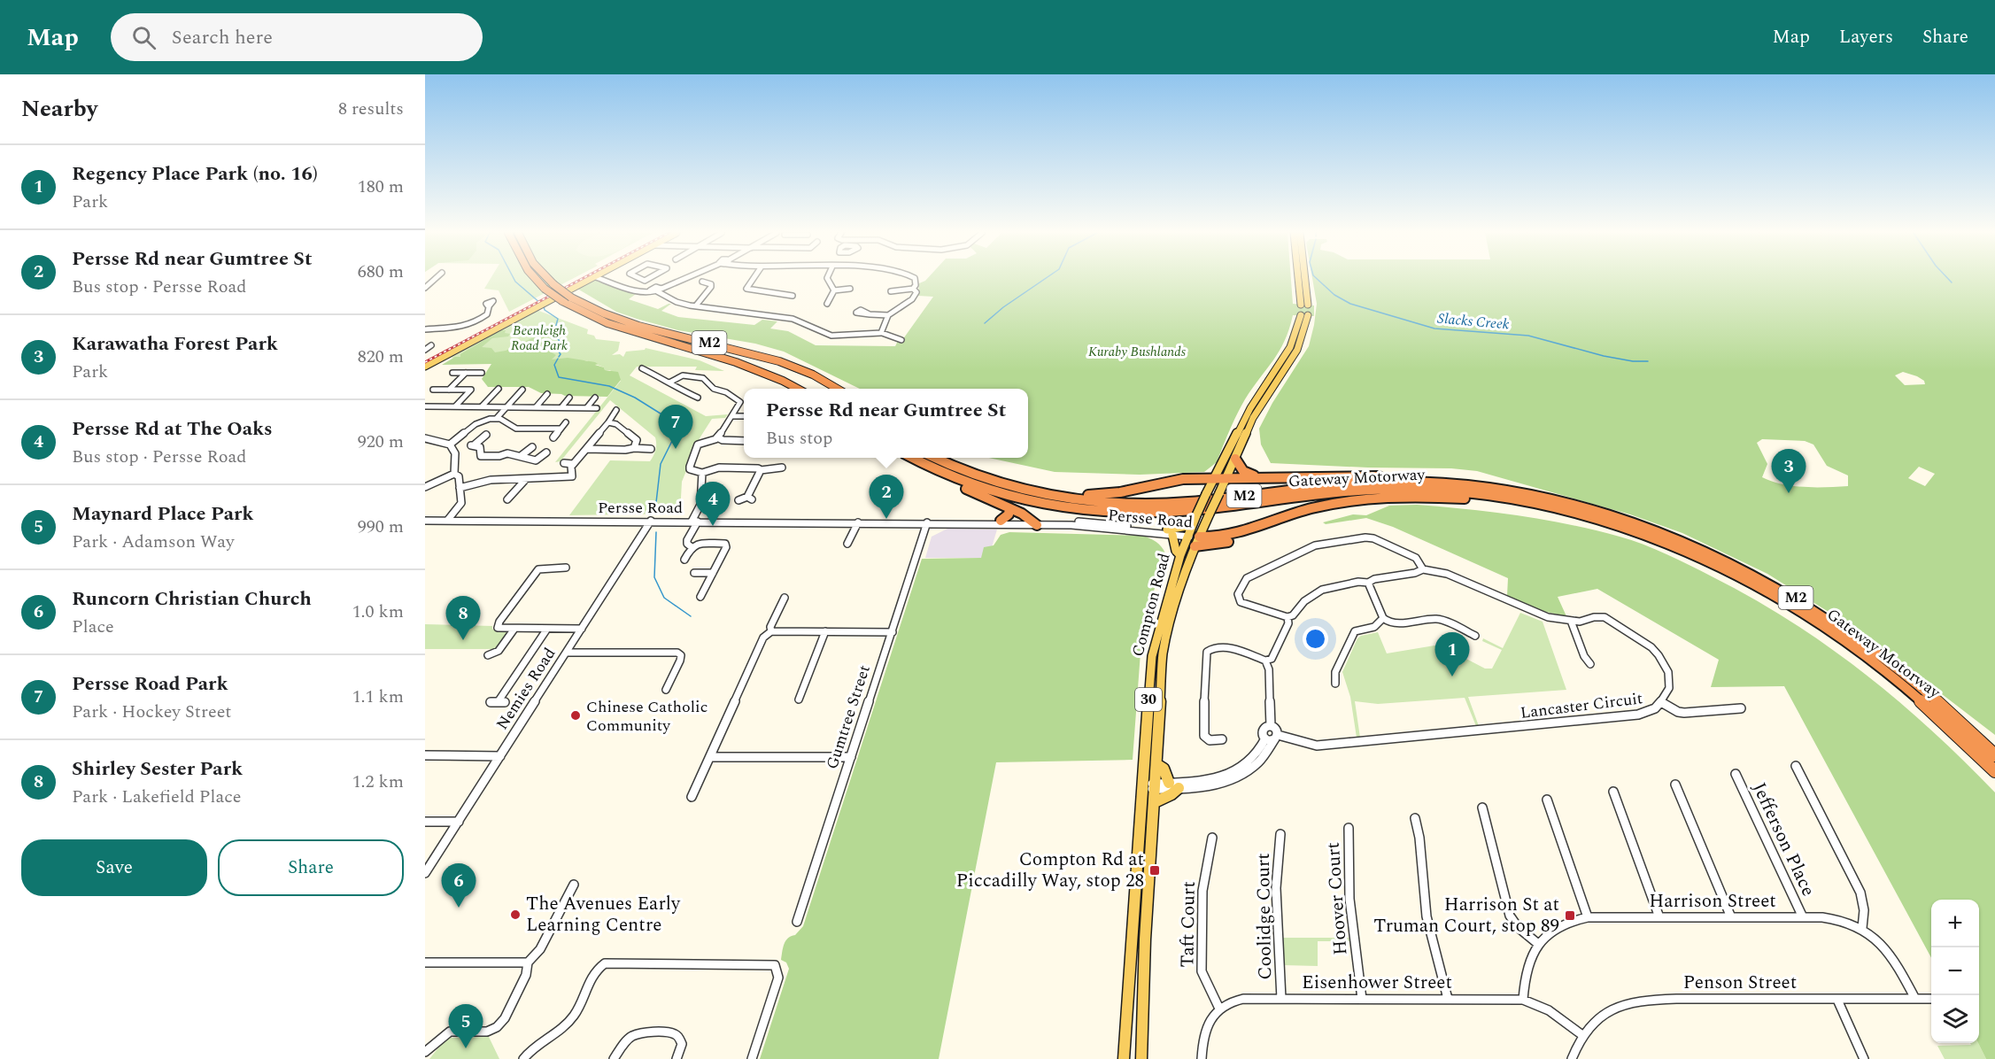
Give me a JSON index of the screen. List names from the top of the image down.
{
  "streets": {
    "highway": ["M2", "Gateway Motorway"],
    "main road": ["Compton Road", "30"],
    "street": [
      "Persse Road",
      "Nemies Road",
      "Lancaster Circuit",
      "Gumtree Street",
      "Jefferson Place",
      "Hoover Court",
      "Harrison Street",
      "Coolidge Court",
      "Taft Court",
      "Eisenhower Street",
      "Penson Street"
    ]
  },
  "crossings": [
    ["Persse Road", "Compton Road"],
    ["Persse Road", "Nemies Road"],
    ["Persse Road", "Gumtree Street"],
    ["Jefferson Place", "Harrison Street"],
    ["Hoover Court", "Eisenhower Street"],
    ["Harrison Street", "Eisenhower Street"],
    ["Harrison Street", "Penson Street"],
    ["Coolidge Court", "Eisenhower Street"],
    ["Taft Court", "Eisenhower Street"],
    ["Eisenhower Street", "Penson Street"]
  ],
  "water": ["Slacks Creek"],
  "parks": ["Beenleigh Road Park", "Kuraby Bushlands"],
  "places": {
    "other": ["Chinese Catholic Community", "The Avenues Early Learning Centre"],
    "transit": ["Compton Rd at Piccadilly Way, stop 28", "Harrison St at Truman Court, stop 89"]
  },
  "page": {
    "header": "Map",
    "search": "Search here",
    "nav": ["Map", "Layers", "Share"],
    "heading": ["Nearby", "8 results"],
    "list": [
      {
        "mark": "1",
        "name": "Regency Place Park (no. 16)",
        "note": "Park",
        "value": "180 m"
      },
      {
        "mark": "2",
        "name": "Persse Rd near Gumtree St",
        "note": "Bus stop · Persse Road",
        "value": "680 m"
      },
      {
        "mark": "3",
        "name": "Karawatha Forest Park",
        "note": "Park",
        "value": "820 m"
      },
      {
        "mark": "4",
        "name": "Persse Rd at The Oaks",
        "note": "Bus stop · Persse Road",
        "value": "920 m"
      },
      {
        "mark": "5",
        "name": "Maynard Place Park",
        "note": "Park · Adamson Way",
        "value": "990 m"
      },
      {
        "mark": "6",
        "name": "Runcorn Christian Church",
        "note": "Place",
        "value": "1.0 km"
      },
      {
        "mark": "7",
        "name": "Persse Road Park",
        "note": "Park · Hockey Street",
        "value": "1.1 km"
      },
      {
        "mark": "8",
        "name": "Shirley Sester Park",
        "note": "Park · Lakefield Place",
        "value": "1.2 km"
      }
    ],
    "popup": ["Persse Rd near Gumtree St", "Bus stop"],
    "pins": [
      "7",
      "3",
      "2",
      "4",
      "8",
      "1",
      "6",
      "5"
    ],
    "buttons": ["Save", "Share"],
    "map_buttons": ["+", "−"]
  }
}
